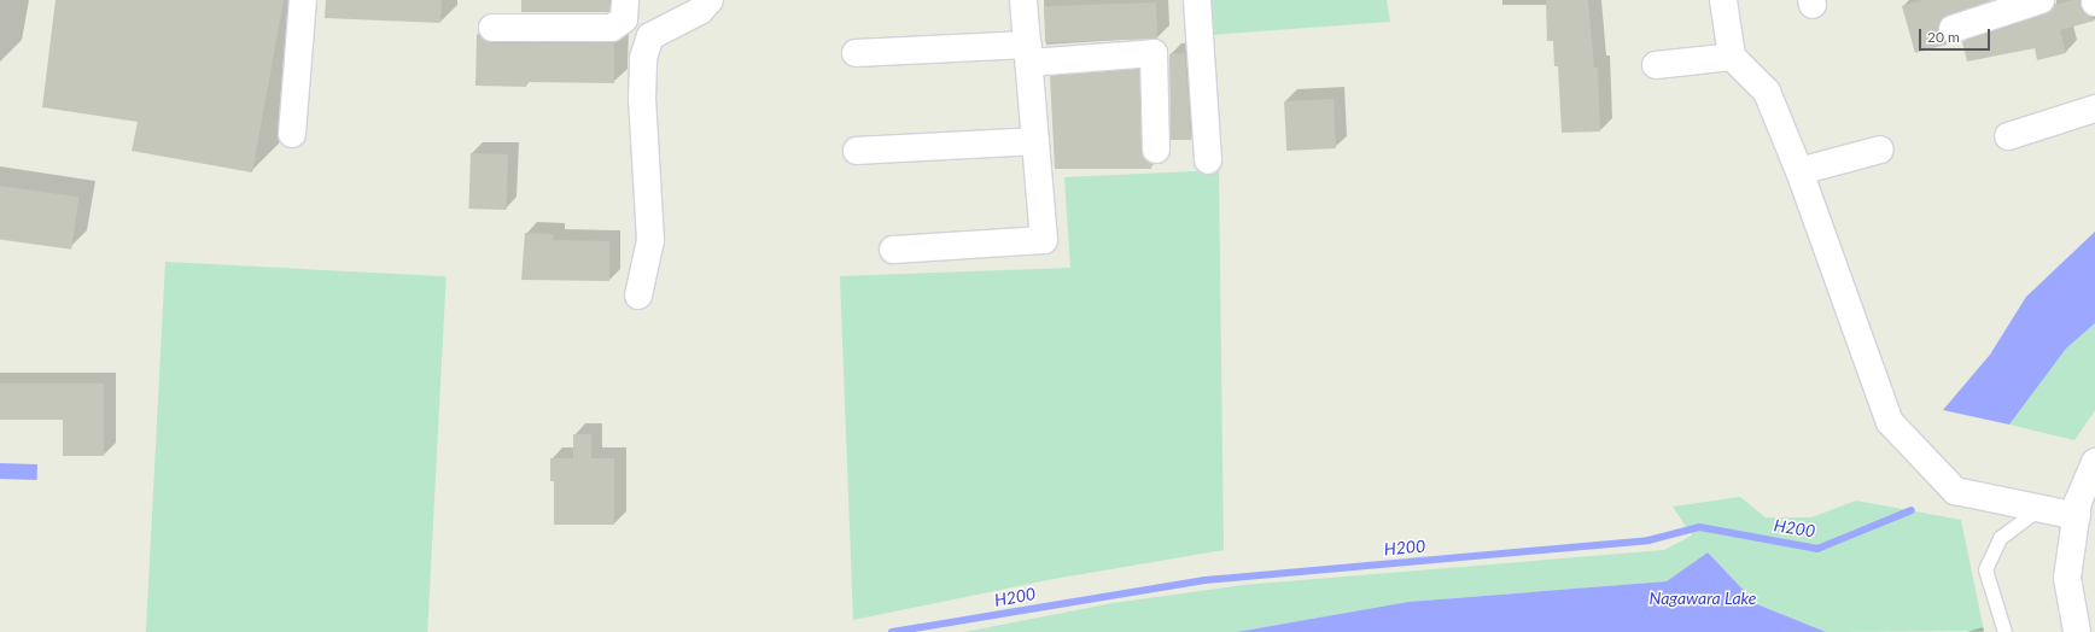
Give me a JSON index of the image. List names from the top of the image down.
{
  "water": ["H200", "Nagawara Lake"],
  "scale_bar": "20 m"
}
